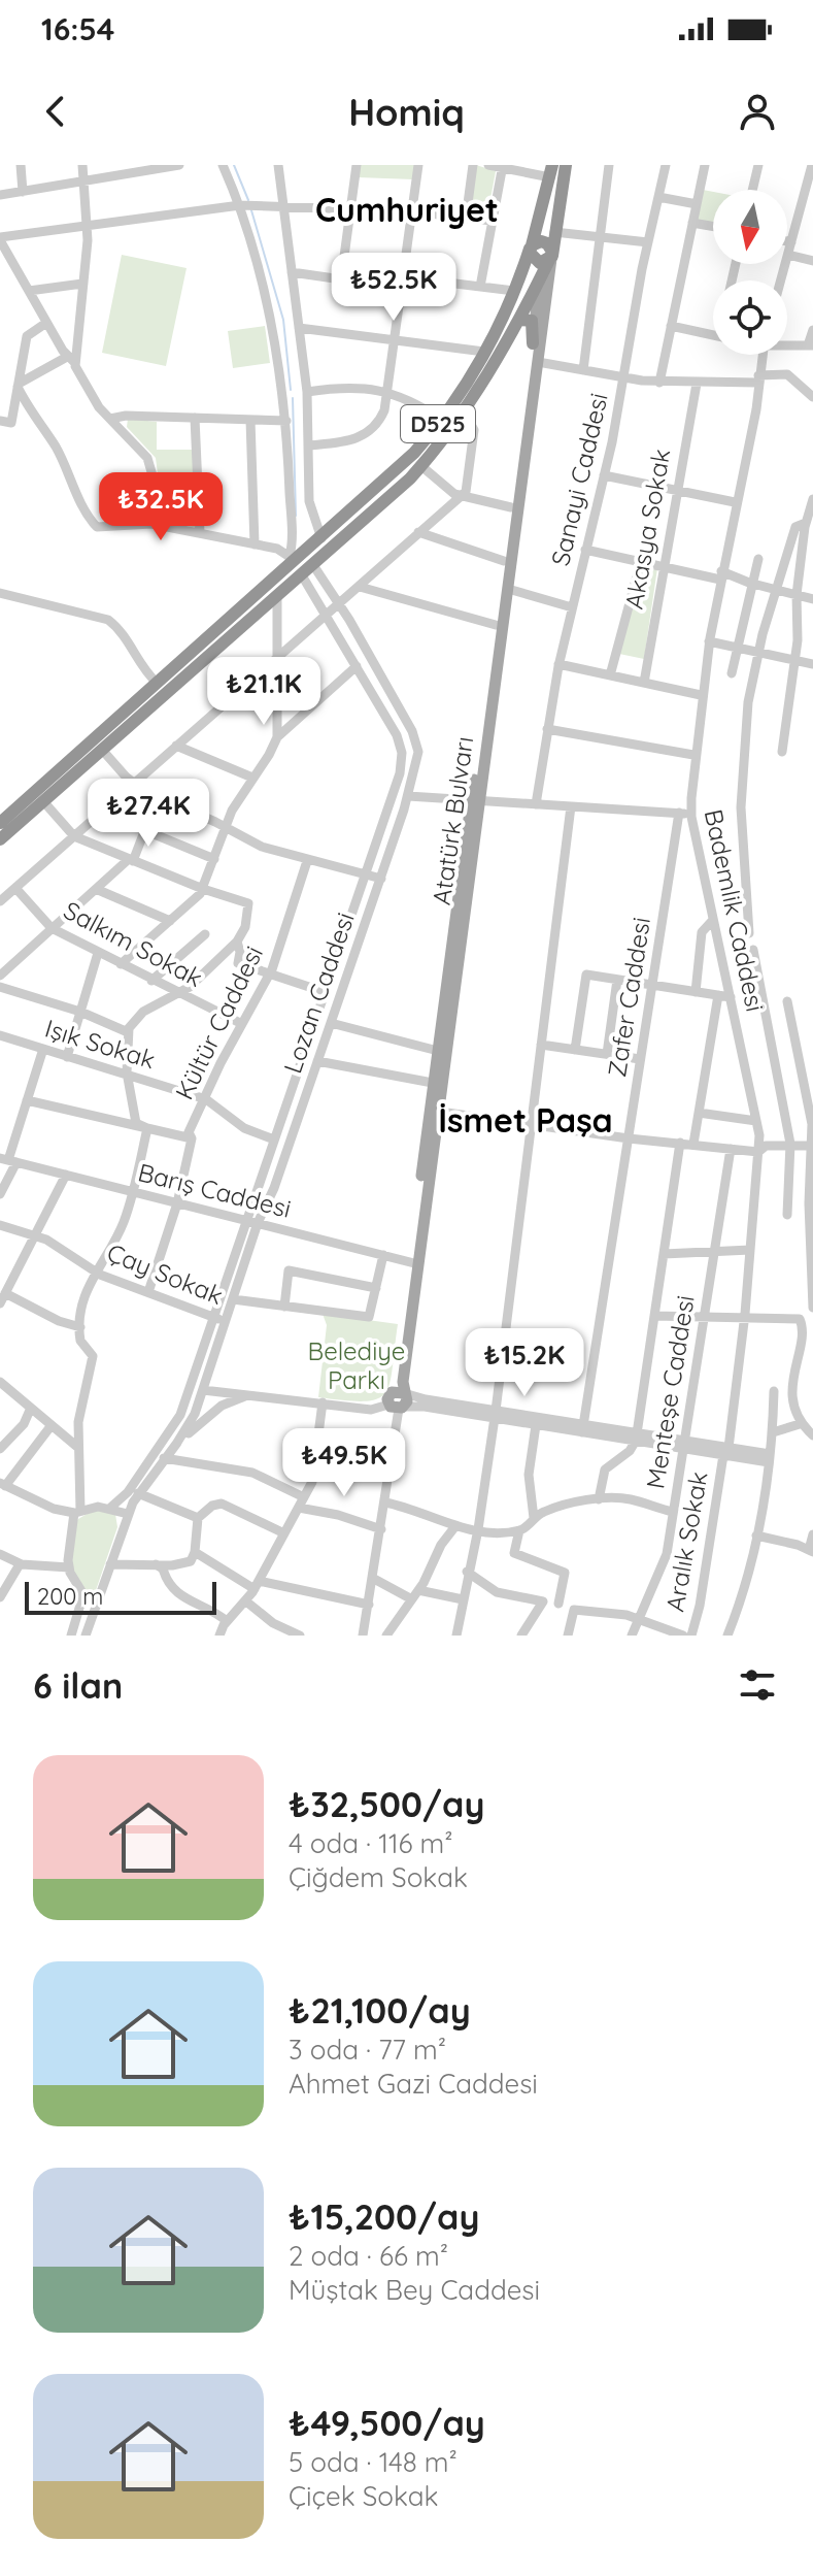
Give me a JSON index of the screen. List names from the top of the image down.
{
  "streets": {
    "highway": ["D525"],
    "main road": ["Atatürk Bulvarı"],
    "street": [
      "Sanayi Caddesi",
      "Akasya Sokak",
      "Bademlik Caddesi",
      "Salkım Sokak",
      "Lozan Caddesi",
      "Zafer Caddesi",
      "Kültür Caddesi",
      "Işık Sokak",
      "Barış Caddesi",
      "Çay Sokak",
      "Menteşe Caddesi",
      "Aralık Sokak"
    ]
  },
  "crossings": [
    ["D525", "Atatürk Bulvarı"],
    ["D525", "Lozan Caddesi"],
    ["Atatürk Bulvarı", "Barış Caddesi"],
    ["Bademlik Caddesi", "Aralık Sokak"],
    ["Salkım Sokak", "Kültür Caddesi"],
    ["Lozan Caddesi", "Barış Caddesi"],
    ["Lozan Caddesi", "Çay Sokak"],
    ["Kültür Caddesi", "Işık Sokak"],
    ["Kültür Caddesi", "Barış Caddesi"],
    ["Kültür Caddesi", "Çay Sokak"]
  ],
  "districts": ["Cumhuriyet", "İsmet Paşa"],
  "parks": ["Belediye Parkı"],
  "scale_bar": "200 m",
  "north": "bottom",
  "page": {
    "status": "16:54",
    "header": "Homiq",
    "price": [
      "₺52.5K",
      "₺32.5K",
      "₺21.1K",
      "₺27.4K",
      "₺15.2K",
      "₺49.5K"
    ],
    "scale": "200 m",
    "heading": "6 ilan",
    "list": [
      {
        "name": "₺32,500/ay",
        "note": "4 oda · 116 m² · Çiğdem Sokak"
      },
      {
        "name": "₺21,100/ay",
        "note": "3 oda · 77 m² · Ahmet Gazi Caddesi"
      },
      {
        "name": "₺15,200/ay",
        "note": "2 oda · 66 m² · Müştak Bey Caddesi"
      },
      {
        "name": "₺49,500/ay",
        "note": "5 oda · 148 m² · Çiçek Sokak"
      }
    ]
  }
}
